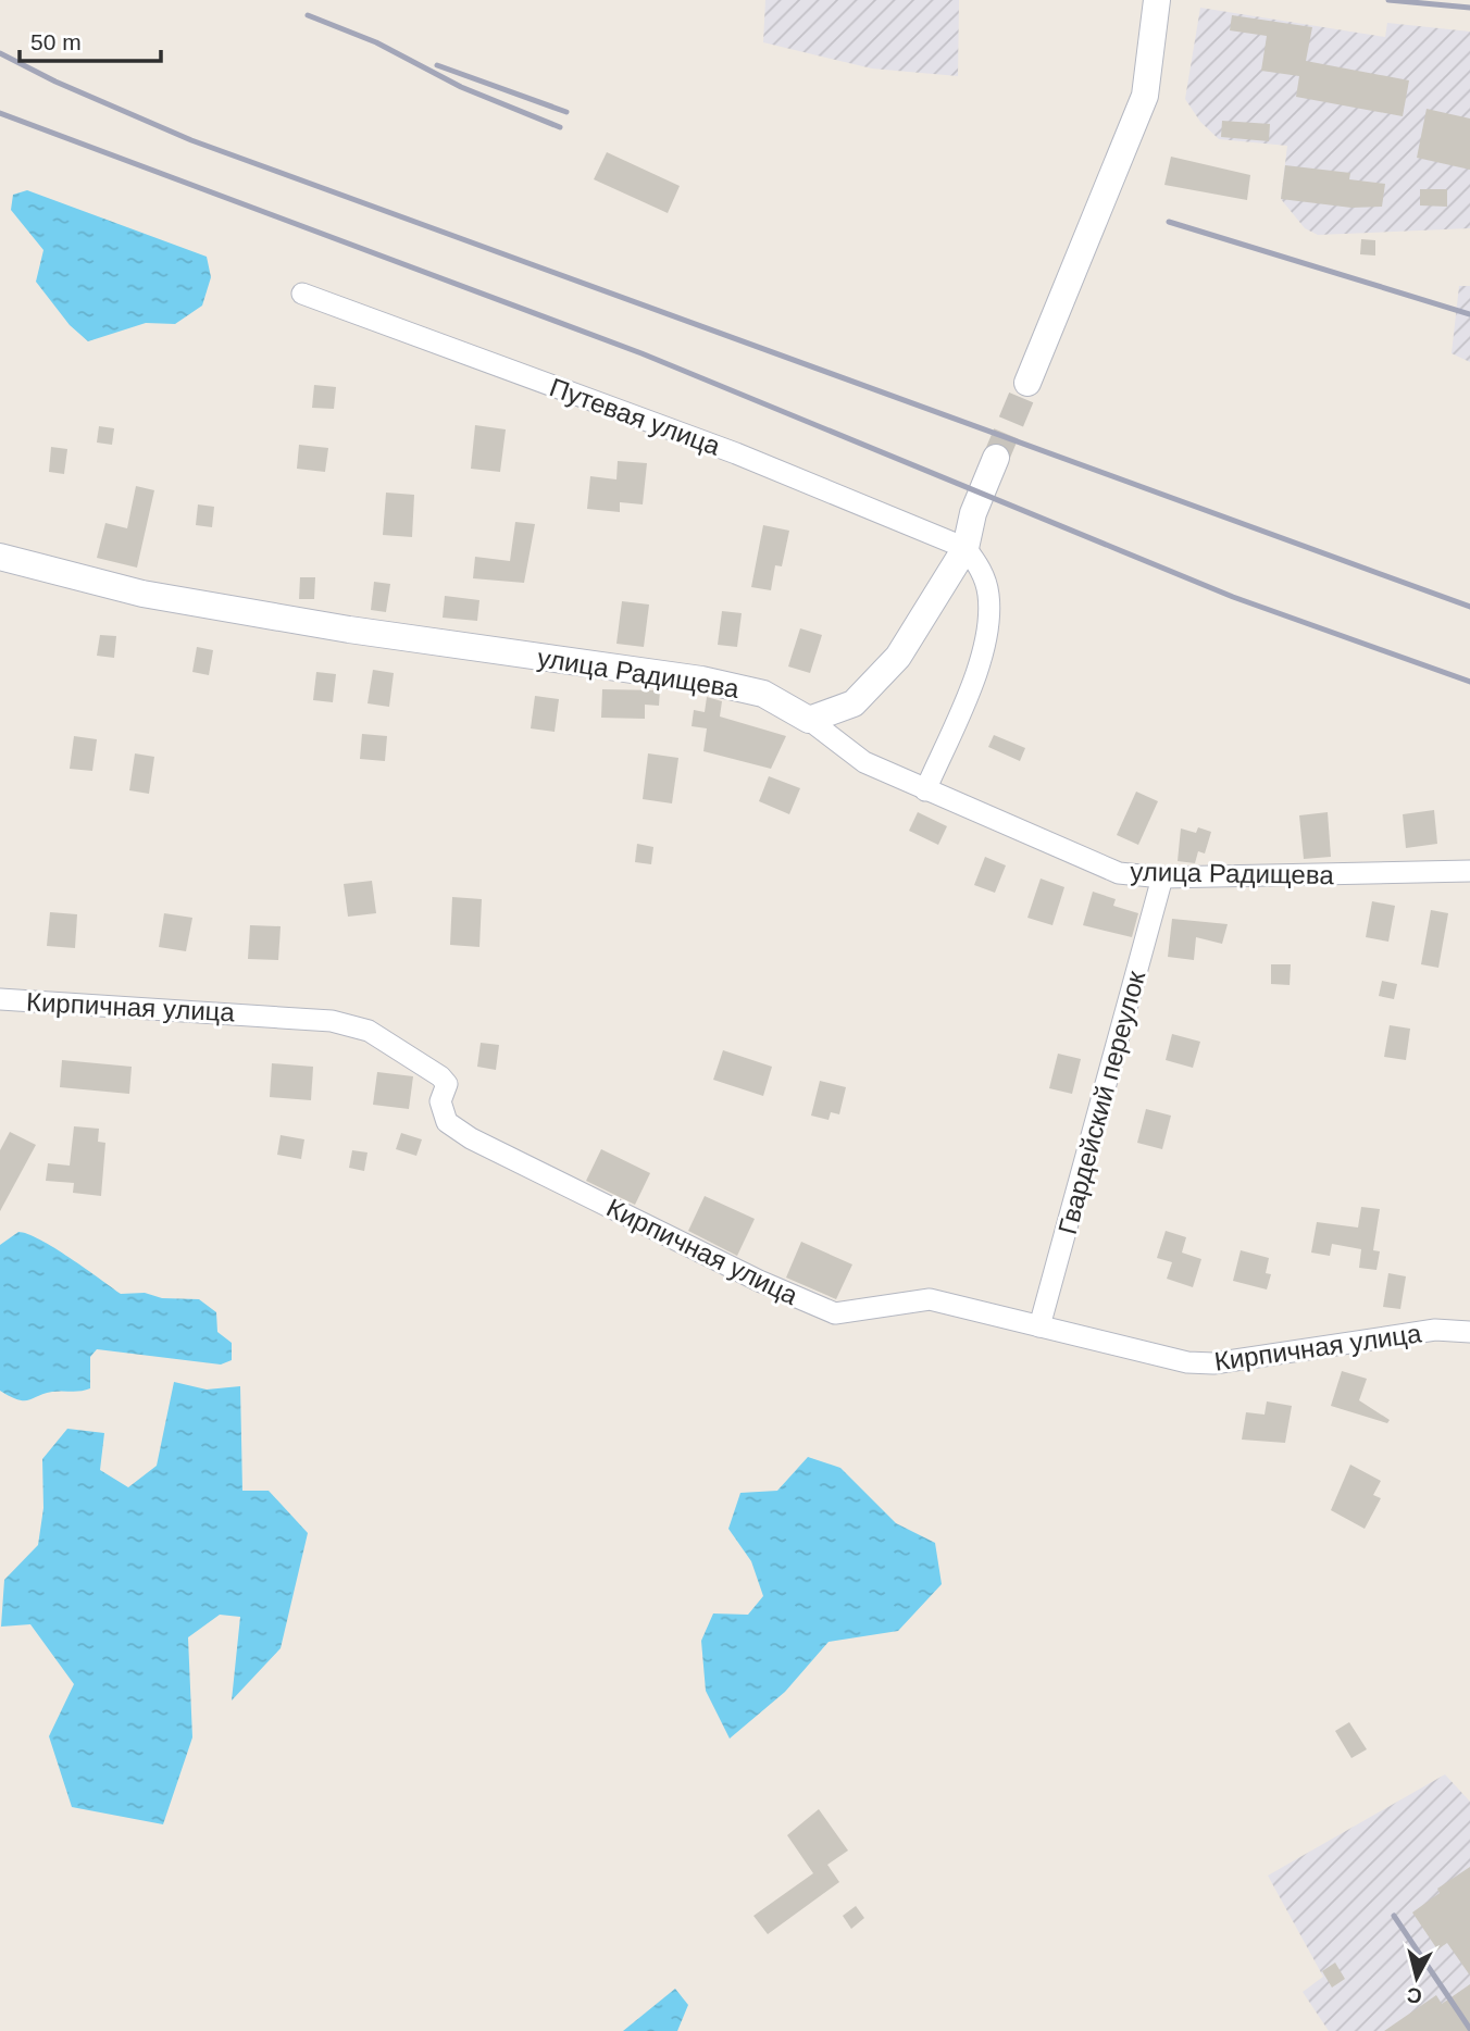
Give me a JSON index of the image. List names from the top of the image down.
{
  "streets": {
    "street": [
      "Путевая улица",
      "улица Радищева",
      "Кирпичная улица",
      "Гвардейский переулок"
    ]
  },
  "crossings": [
    ["улица Радищева", "Гвардейский переулок"],
    ["Кирпичная улица", "Гвардейский переулок"]
  ],
  "scale_bar": "50 m",
  "north": "bottom"
}
